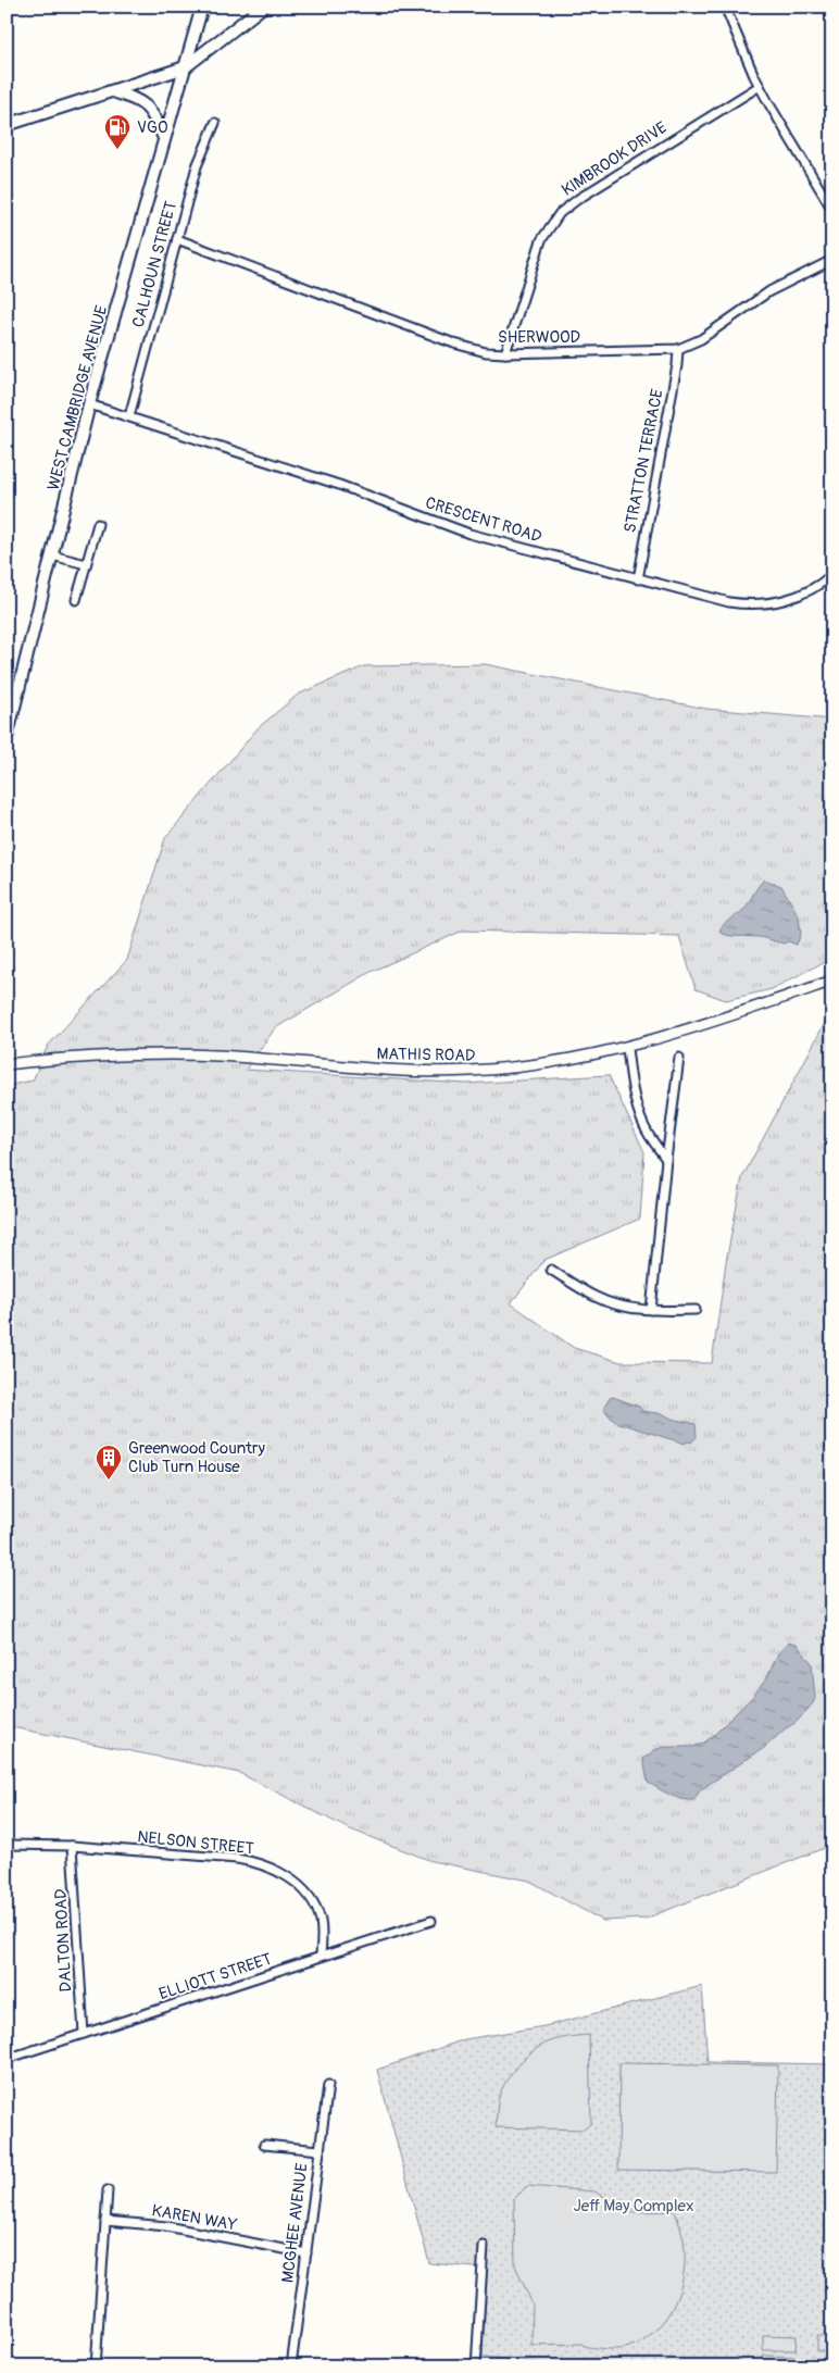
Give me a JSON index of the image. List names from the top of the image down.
{
  "streets": {
    "main road": ["WEST CAMBRIDGE AVENUE"],
    "street": [
      "KIMBROOK DRIVE",
      "CALHOUN STREET",
      "SHERWOOD",
      "STRATTON TERRACE",
      "CRESCENT ROAD",
      "MATHIS ROAD",
      "NELSON STREET",
      "DALTON ROAD",
      "ELLIOTT STREET",
      "KAREN WAY",
      "MCGHEE AVENUE"
    ]
  },
  "crossings": [
    ["KIMBROOK DRIVE", "SHERWOOD"],
    ["CALHOUN STREET", "SHERWOOD"],
    ["CALHOUN STREET", "CRESCENT ROAD"],
    ["SHERWOOD", "STRATTON TERRACE"],
    ["WEST CAMBRIDGE AVENUE", "CRESCENT ROAD"],
    ["STRATTON TERRACE", "CRESCENT ROAD"],
    ["NELSON STREET", "DALTON ROAD"],
    ["NELSON STREET", "ELLIOTT STREET"],
    ["DALTON ROAD", "ELLIOTT STREET"],
    ["KAREN WAY", "MCGHEE AVENUE"]
  ],
  "parks": ["Jeff May Complex"],
  "places": {
    "fuel station": ["VGO"],
    "building": ["Greenwood Country Club Turn House"]
  }
}
